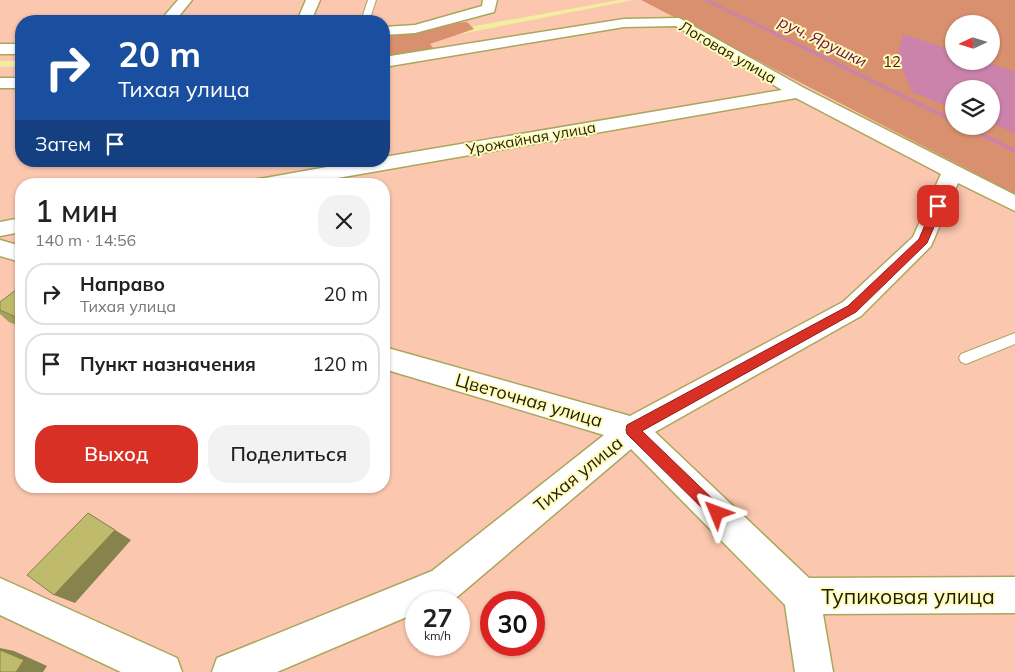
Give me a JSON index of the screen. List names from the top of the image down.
{
  "streets": {
    "street": [
      "Логовая улица",
      "Урожайная улица",
      "Цветочная улица",
      "Тихая улица",
      "Тупиковая улица"
    ]
  },
  "crossings": [
    ["Логовая улица", "Урожайная улица"],
    ["Логовая улица", "Тихая улица"],
    ["Цветочная улица", "Тихая улица"],
    ["Цветочная улица", "Тупиковая улица"]
  ],
  "water": ["руч. Ярушки"],
  "parks": ["12"],
  "north": "left",
  "page": {
    "turn": ["20 m", "Тихая улица"],
    "then": "Затем",
    "heading": ["1 мин", "140 m · 14:56"],
    "list": [
      {
        "name": "Направо",
        "note": "Тихая улица",
        "value": "20 m"
      },
      {
        "name": "Пункт назначения",
        "value": "120 m"
      }
    ],
    "buttons": ["Выход", "Поделиться"],
    "speed": "27 km/h",
    "limit": "30"
  }
}
